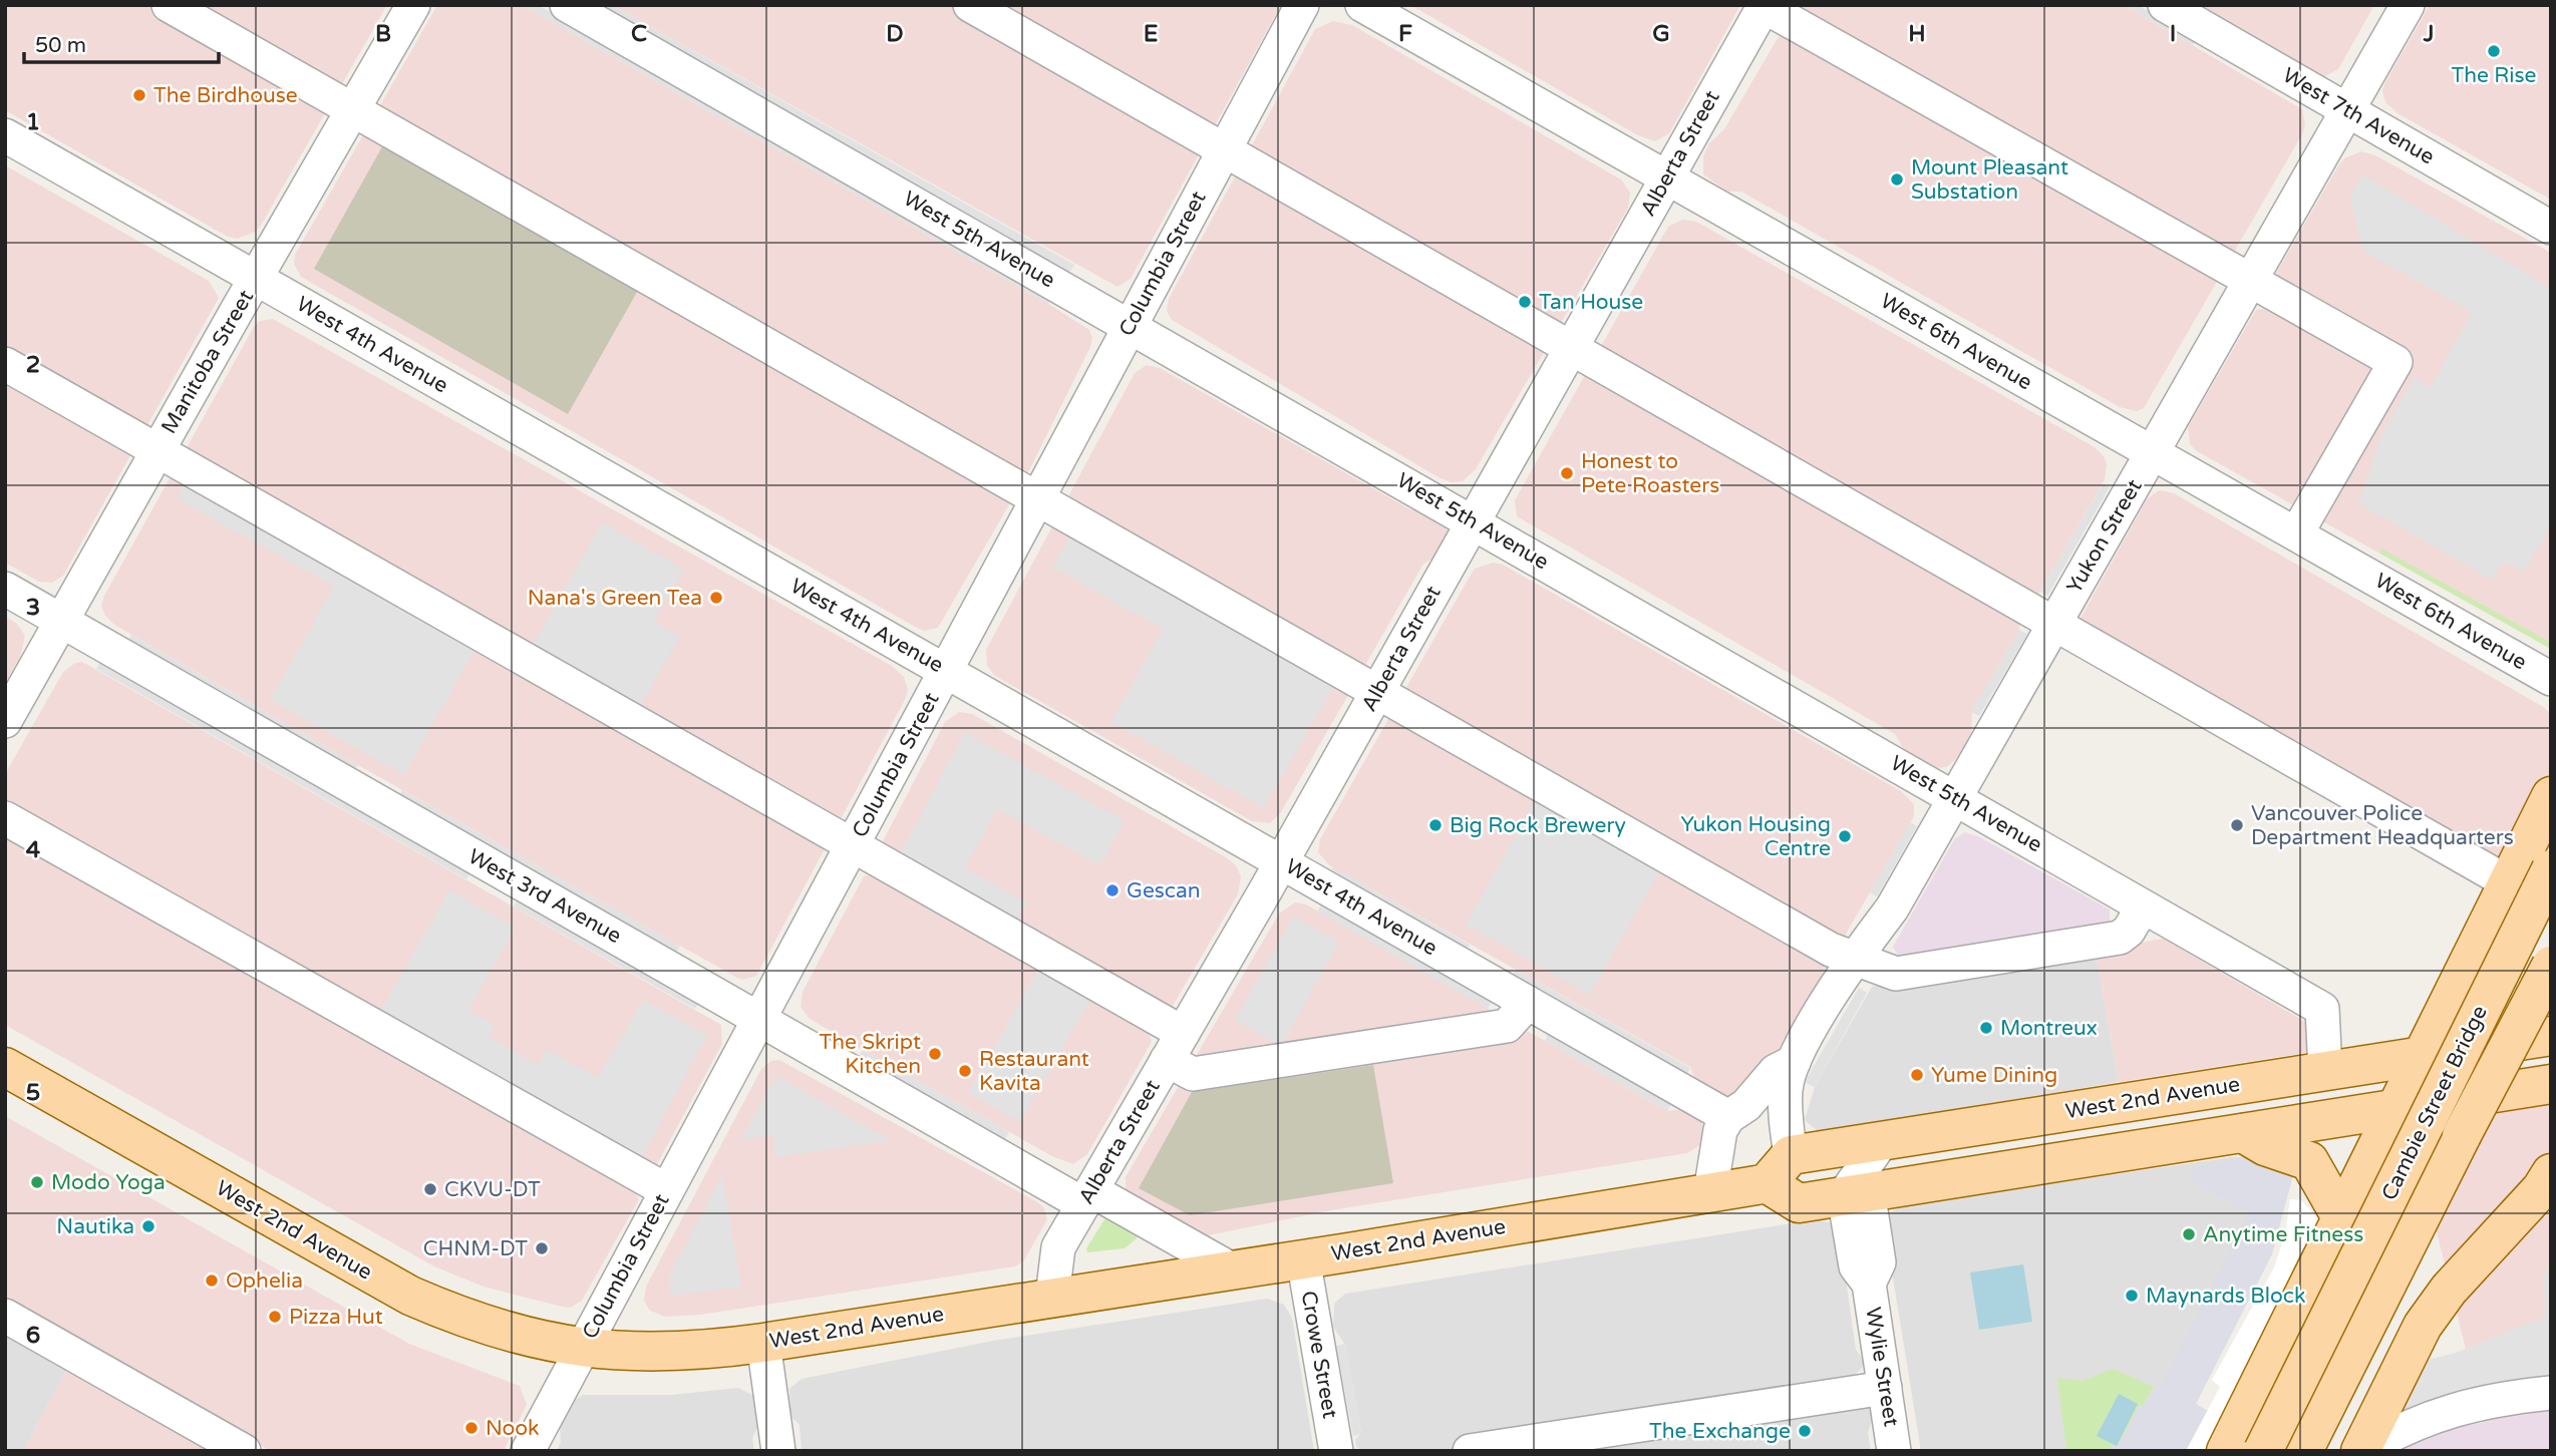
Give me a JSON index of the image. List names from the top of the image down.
{
  "streets": {
    "main road": ["West 2nd Avenue", "Cambie Street Bridge"],
    "street": [
      "West 7th Avenue",
      "Alberta Street",
      "West 5th Avenue",
      "Columbia Street",
      "West 6th Avenue",
      "West 4th Avenue",
      "Manitoba Street",
      "Yukon Street",
      "West 3rd Avenue",
      "Crowe Street",
      "Wylie Street"
    ]
  },
  "crossings": [
    ["West 7th Avenue", "Yukon Street"],
    ["Alberta Street", "West 5th Avenue"],
    ["Alberta Street", "West 6th Avenue"],
    ["Alberta Street", "West 4th Avenue"],
    ["Alberta Street", "West 3rd Avenue"],
    ["Alberta Street", "West 2nd Avenue"],
    ["West 5th Avenue", "Columbia Street"],
    ["West 5th Avenue", "Yukon Street"],
    ["West 5th Avenue", "West 2nd Avenue"],
    ["Columbia Street", "West 4th Avenue"],
    ["Columbia Street", "West 3rd Avenue"],
    ["Columbia Street", "West 2nd Avenue"],
    ["West 6th Avenue", "Yukon Street"],
    ["West 4th Avenue", "Manitoba Street"],
    ["West 4th Avenue", "Yukon Street"],
    ["Manitoba Street", "West 3rd Avenue"],
    ["Yukon Street", "West 2nd Avenue"],
    ["West 3rd Avenue", "West 2nd Avenue"],
    ["West 2nd Avenue", "Crowe Street"]
  ],
  "places": [
    "The Rise",
    "The Birdhouse",
    "Mount Pleasant Substation",
    "Tan House",
    "Honest to Pete Roasters",
    "Nana's Green Tea",
    "Big Rock Brewery",
    "Vancouver Police Department Headquarters",
    "Yukon Housing Centre",
    "Gescan",
    "Montreux",
    "The Skript Kitchen",
    "Restaurant Kavita",
    "Yume Dining",
    "Modo Yoga",
    "CKVU-DT",
    "Nautika",
    "Anytime Fitness",
    "CHNM-DT",
    "Ophelia",
    "Maynards Block",
    "Pizza Hut",
    "Nook",
    "The Exchange"
  ],
  "scale_bar": "50 m",
  "grid": {
    "columns": [
      "B",
      "C",
      "D",
      "E",
      "F",
      "G",
      "H",
      "I",
      "J"
    ],
    "rows": [
      "1",
      "2",
      "3",
      "4",
      "5",
      "6"
    ]
  }
}
